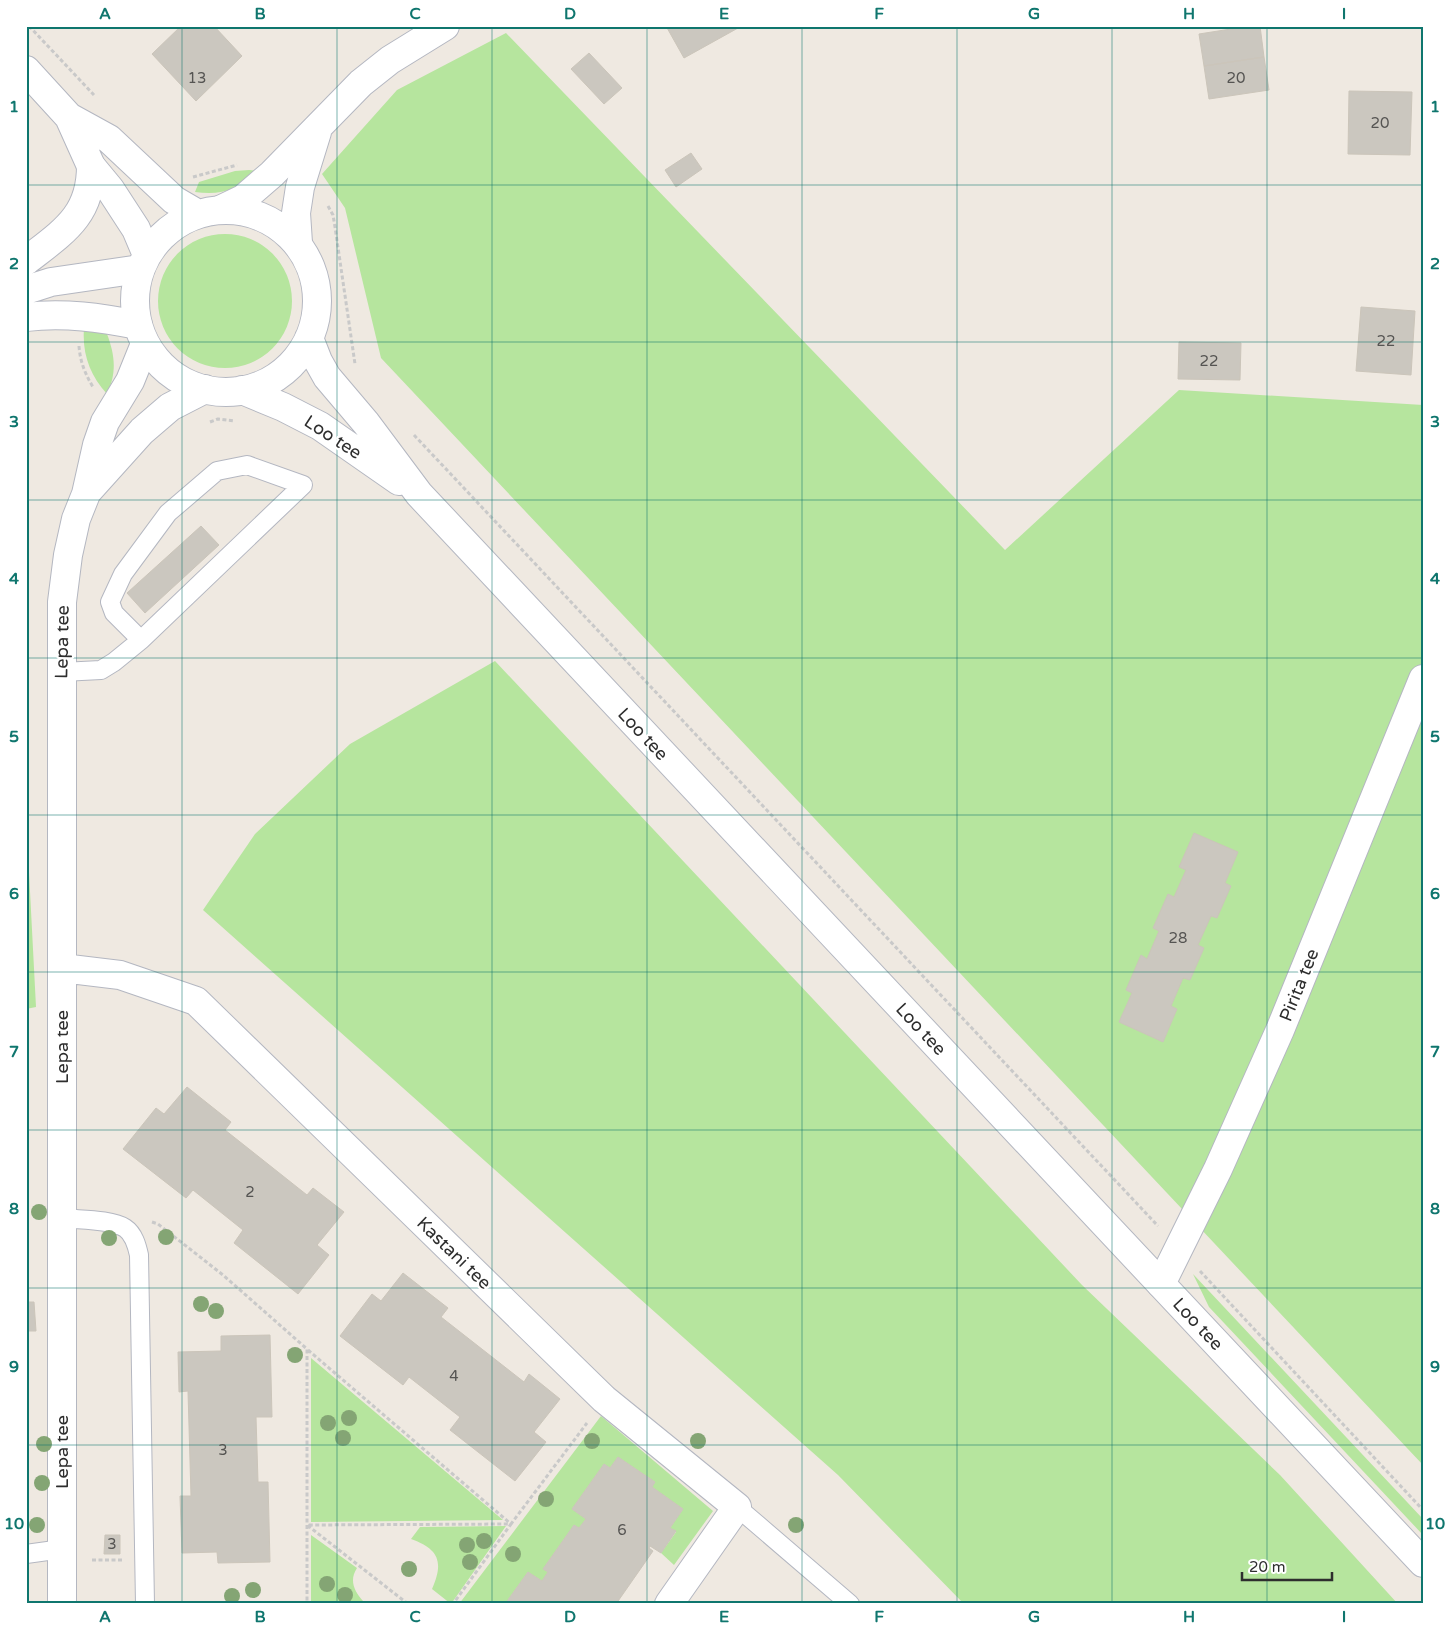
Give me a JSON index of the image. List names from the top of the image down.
{
  "streets": {
    "street": [
      "Loo tee",
      "Lepa tee",
      "Pirita tee",
      "Kastani tee"
    ]
  },
  "crossings": [
    ["Loo tee", "Pirita tee"],
    ["Lepa tee", "Kastani tee"]
  ],
  "house_numbers": [
    "13",
    "20",
    "20",
    "22",
    "22",
    "28",
    "2",
    "4",
    "3",
    "6",
    "3"
  ],
  "scale_bar": "20 m",
  "grid": {
    "columns": [
      "A",
      "B",
      "C",
      "D",
      "E",
      "F",
      "G",
      "H",
      "I"
    ],
    "rows": [
      "1",
      "2",
      "3",
      "4",
      "5",
      "6",
      "7",
      "8",
      "9",
      "10"
    ]
  }
}
